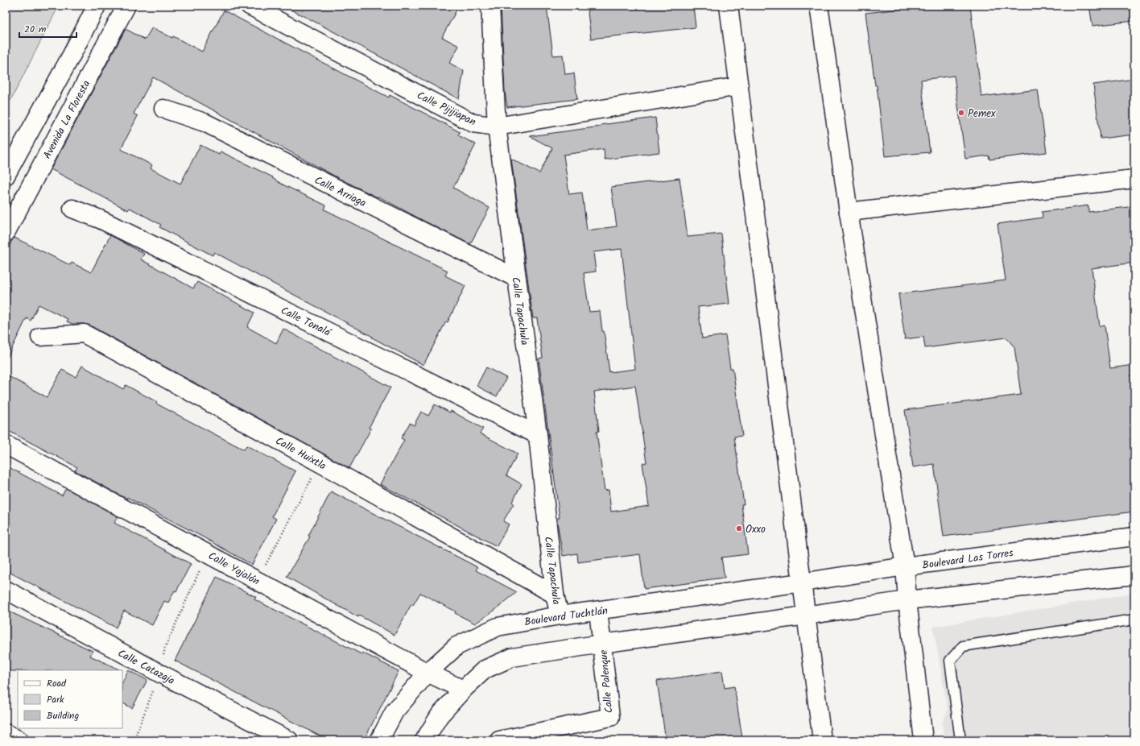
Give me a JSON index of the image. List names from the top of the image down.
{
  "streets": {
    "street": [
      "Calle Pijijiapan",
      "Avenida La Floresta",
      "Calle Arriaga",
      "Calle Tapachula",
      "Calle Tonalá",
      "Calle Huixtla",
      "Boulevard Las Torres",
      "Calle Yajalón",
      "Boulevard Tuchtlán",
      "Calle Catazaja",
      "Calle Palenque"
    ]
  },
  "crossings": [
    ["Calle Pijijiapan", "Calle Tapachula"],
    ["Calle Arriaga", "Calle Tapachula"],
    ["Calle Tapachula", "Calle Tonalá"],
    ["Calle Tapachula", "Calle Huixtla"],
    ["Calle Tapachula", "Boulevard Tuchtlán"],
    ["Boulevard Las Torres", "Boulevard Tuchtlán"],
    ["Calle Yajalón", "Boulevard Tuchtlán"],
    ["Boulevard Tuchtlán", "Calle Palenque"]
  ],
  "places": ["Pemex", "Oxxo"],
  "legend": ["Road", "Park", "Building"],
  "scale_bar": "20 m"
}
